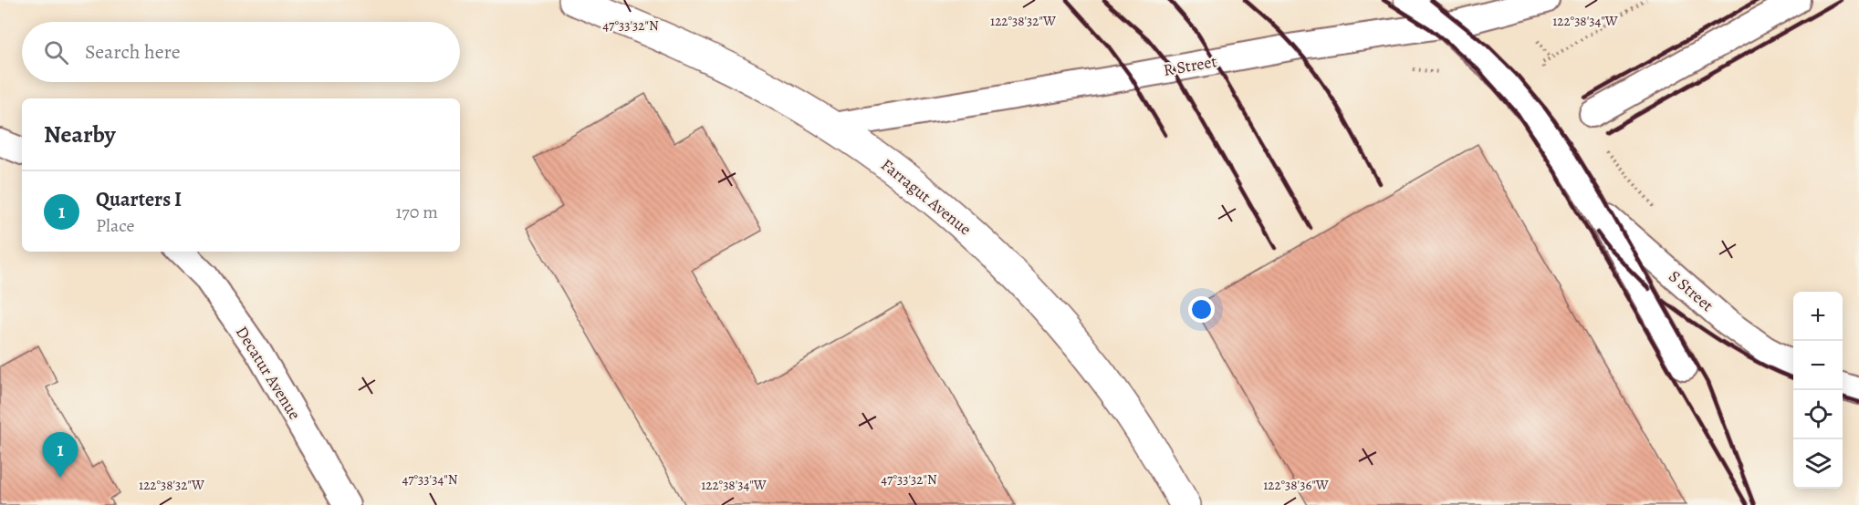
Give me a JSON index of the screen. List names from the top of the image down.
{
  "streets": {
    "street": ["Farragut Avenue"],
    "lane": ["R Street", "S Street", "Decatur Avenue"]
  },
  "crossings": [
    ["R Street", "Farragut Avenue"]
  ],
  "page": {
    "search": "Search here",
    "heading": "Nearby",
    "list": [
      {
        "mark": "1",
        "name": "Quarters I",
        "note": "Place",
        "value": "170 m"
      }
    ],
    "map_buttons": ["+", "−"],
    "pins": "1"
  },
  "coordinates": [
    "122°38'32\"W",
    "122°38'34\"W",
    "47°33'32\"N",
    "47°33'34\"N",
    "122°38'36\"W"
  ]
}
